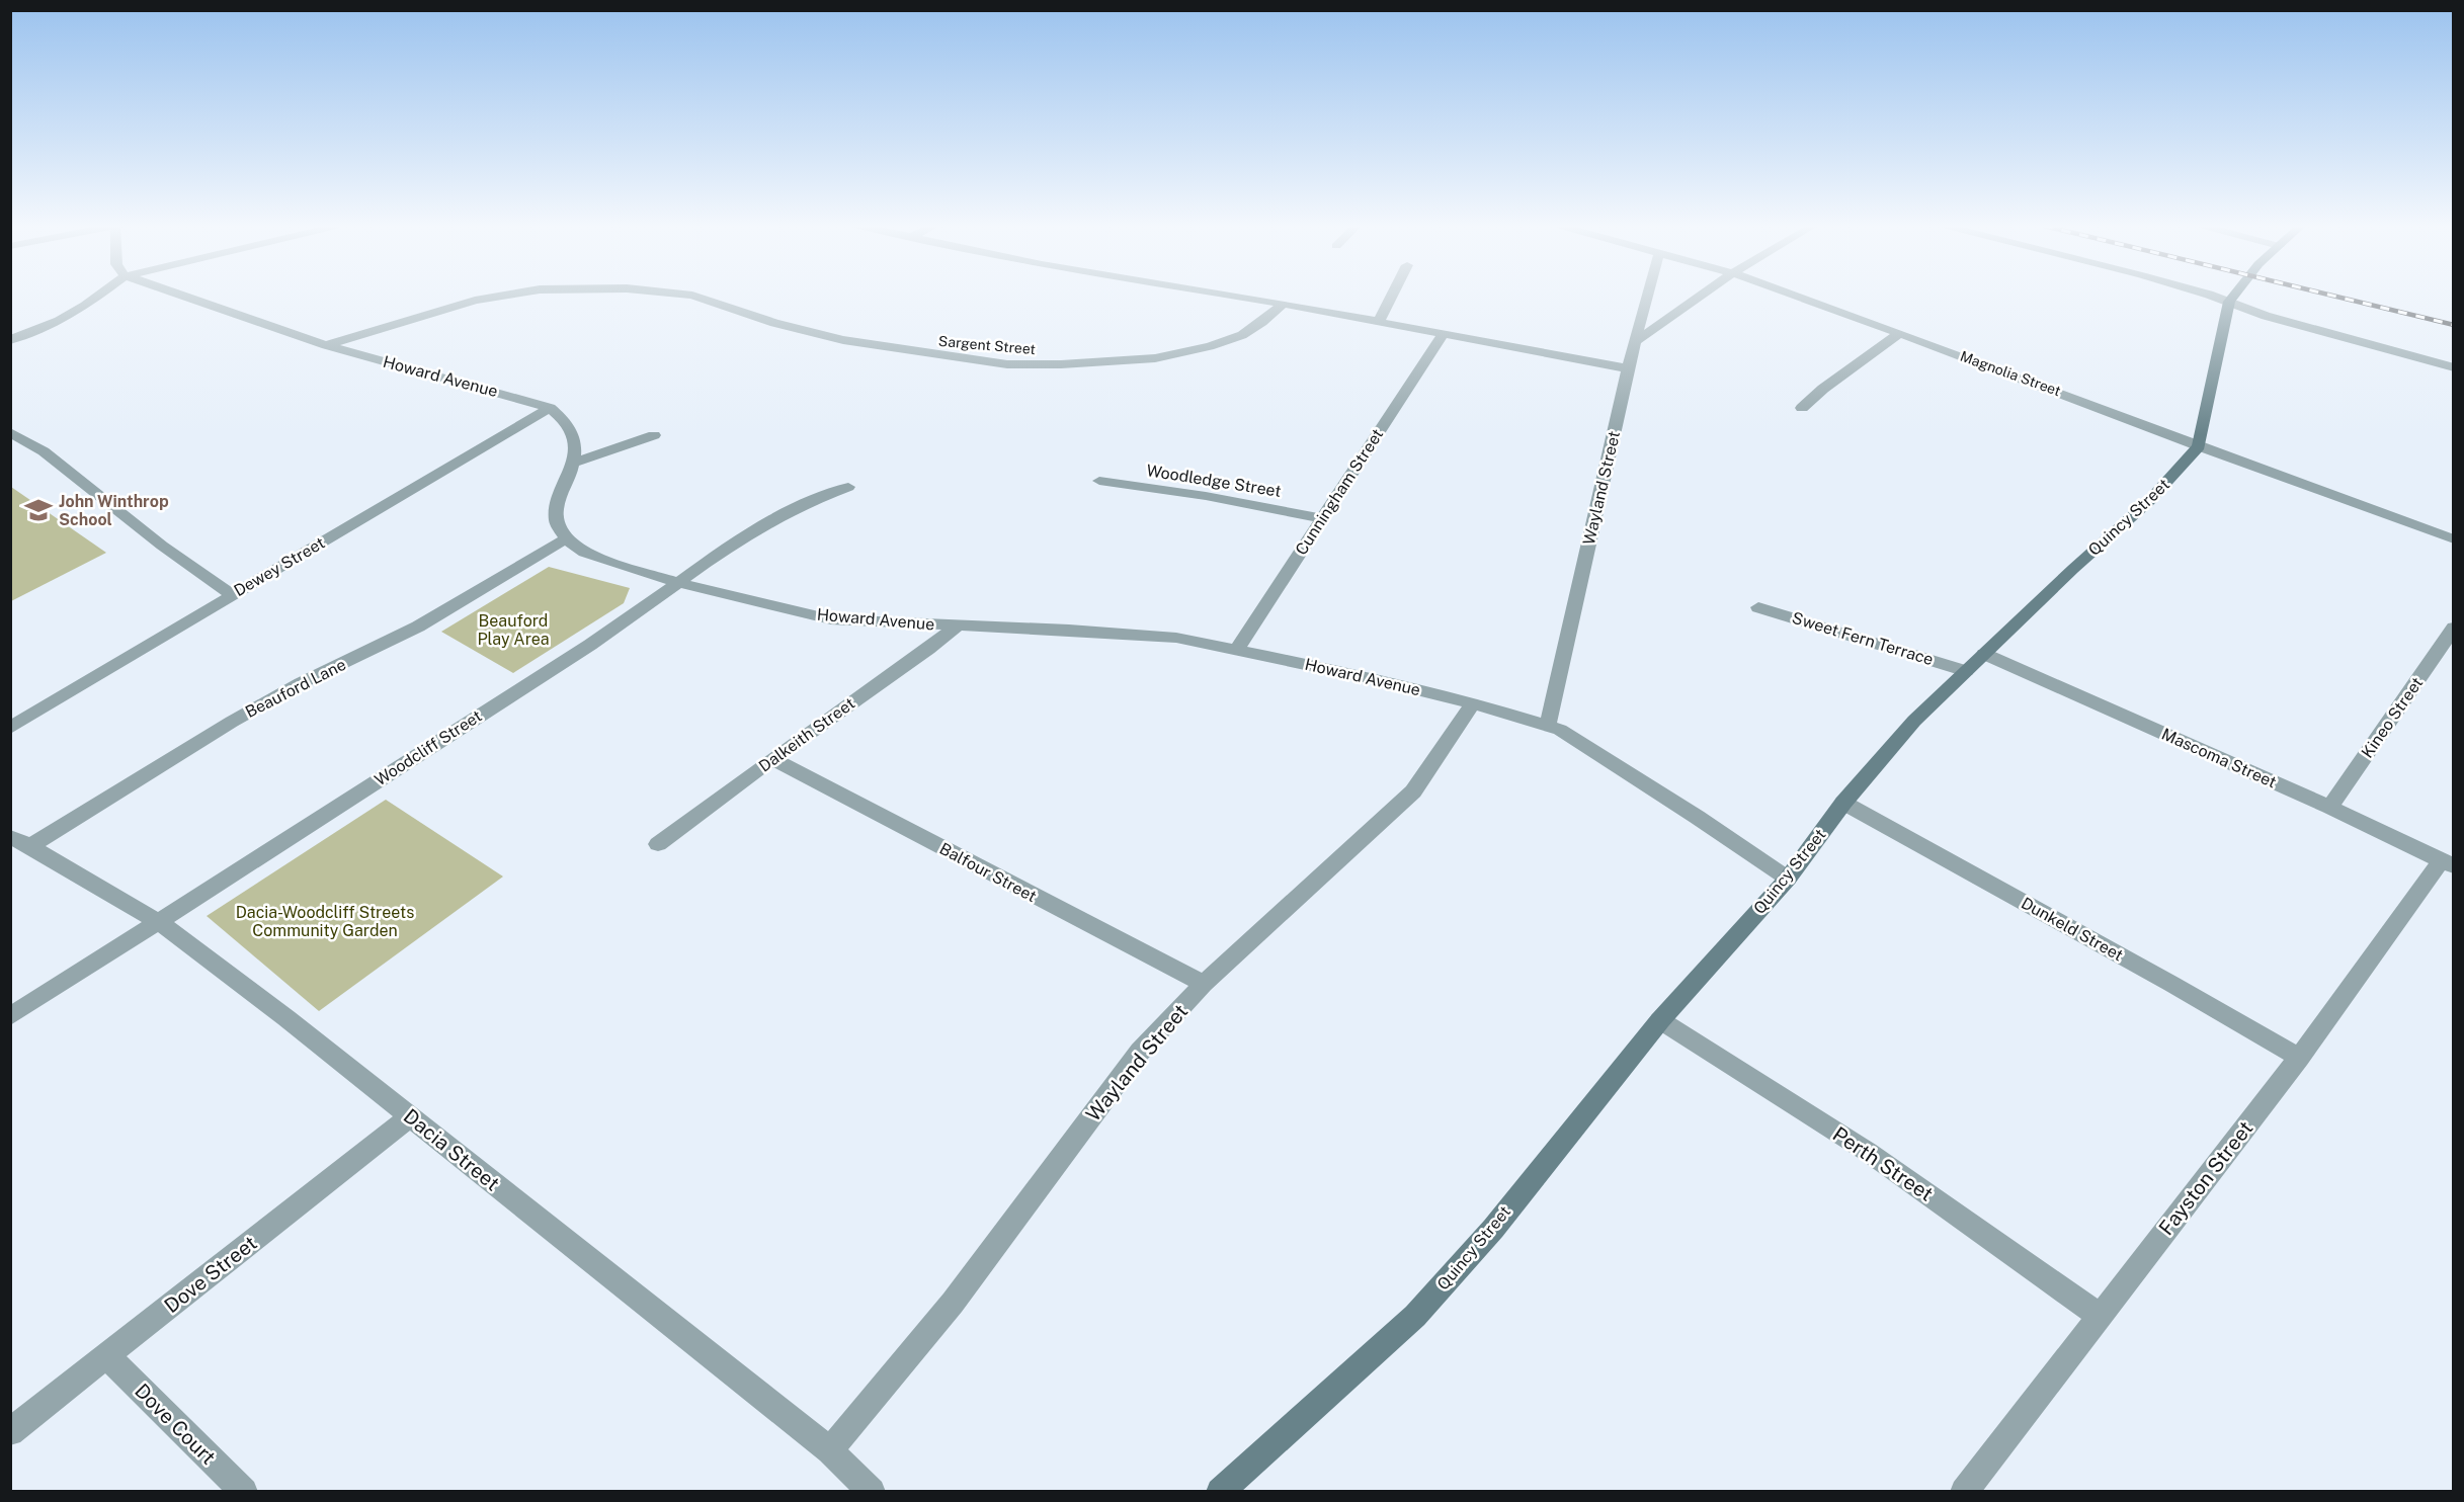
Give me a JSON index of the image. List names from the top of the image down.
{
  "streets": {
    "main road": ["Quincy Street"],
    "street": [
      "Sargent Street",
      "Magnolia Street",
      "Howard Avenue",
      "Woodledge Street",
      "Wayland Street",
      "Cunningham Street",
      "Dewey Street",
      "Sweet Fern Terrace",
      "Beauford Lane",
      "Kineo Street",
      "Dalkeith Street",
      "Woodcliff Street",
      "Mascoma Street",
      "Balfour Street",
      "Dunkeld Street",
      "Dacia Street",
      "Perth Street",
      "Fayston Street",
      "Dove Street",
      "Dove Court"
    ]
  },
  "crossings": [
    ["Sargent Street", "Howard Avenue"],
    ["Magnolia Street", "Quincy Street"],
    ["Howard Avenue", "Wayland Street"],
    ["Howard Avenue", "Cunningham Street"],
    ["Howard Avenue", "Quincy Street"],
    ["Howard Avenue", "Dewey Street"],
    ["Howard Avenue", "Beauford Lane"],
    ["Howard Avenue", "Dalkeith Street"],
    ["Howard Avenue", "Woodcliff Street"],
    ["Woodledge Street", "Cunningham Street"],
    ["Wayland Street", "Balfour Street"],
    ["Wayland Street", "Dacia Street"],
    ["Quincy Street", "Sweet Fern Terrace"],
    ["Quincy Street", "Mascoma Street"],
    ["Quincy Street", "Dunkeld Street"],
    ["Quincy Street", "Perth Street"],
    ["Beauford Lane", "Dacia Street"],
    ["Kineo Street", "Mascoma Street"],
    ["Dalkeith Street", "Balfour Street"],
    ["Woodcliff Street", "Dacia Street"],
    ["Mascoma Street", "Fayston Street"],
    ["Dunkeld Street", "Fayston Street"],
    ["Dacia Street", "Dove Street"],
    ["Perth Street", "Fayston Street"],
    ["Dove Street", "Dove Court"]
  ],
  "parks": ["Beauford Play Area", "Dacia-Woodcliff Streets Community Garden"],
  "places": {
    "school or university": ["John Winthrop School"]
  }
}
